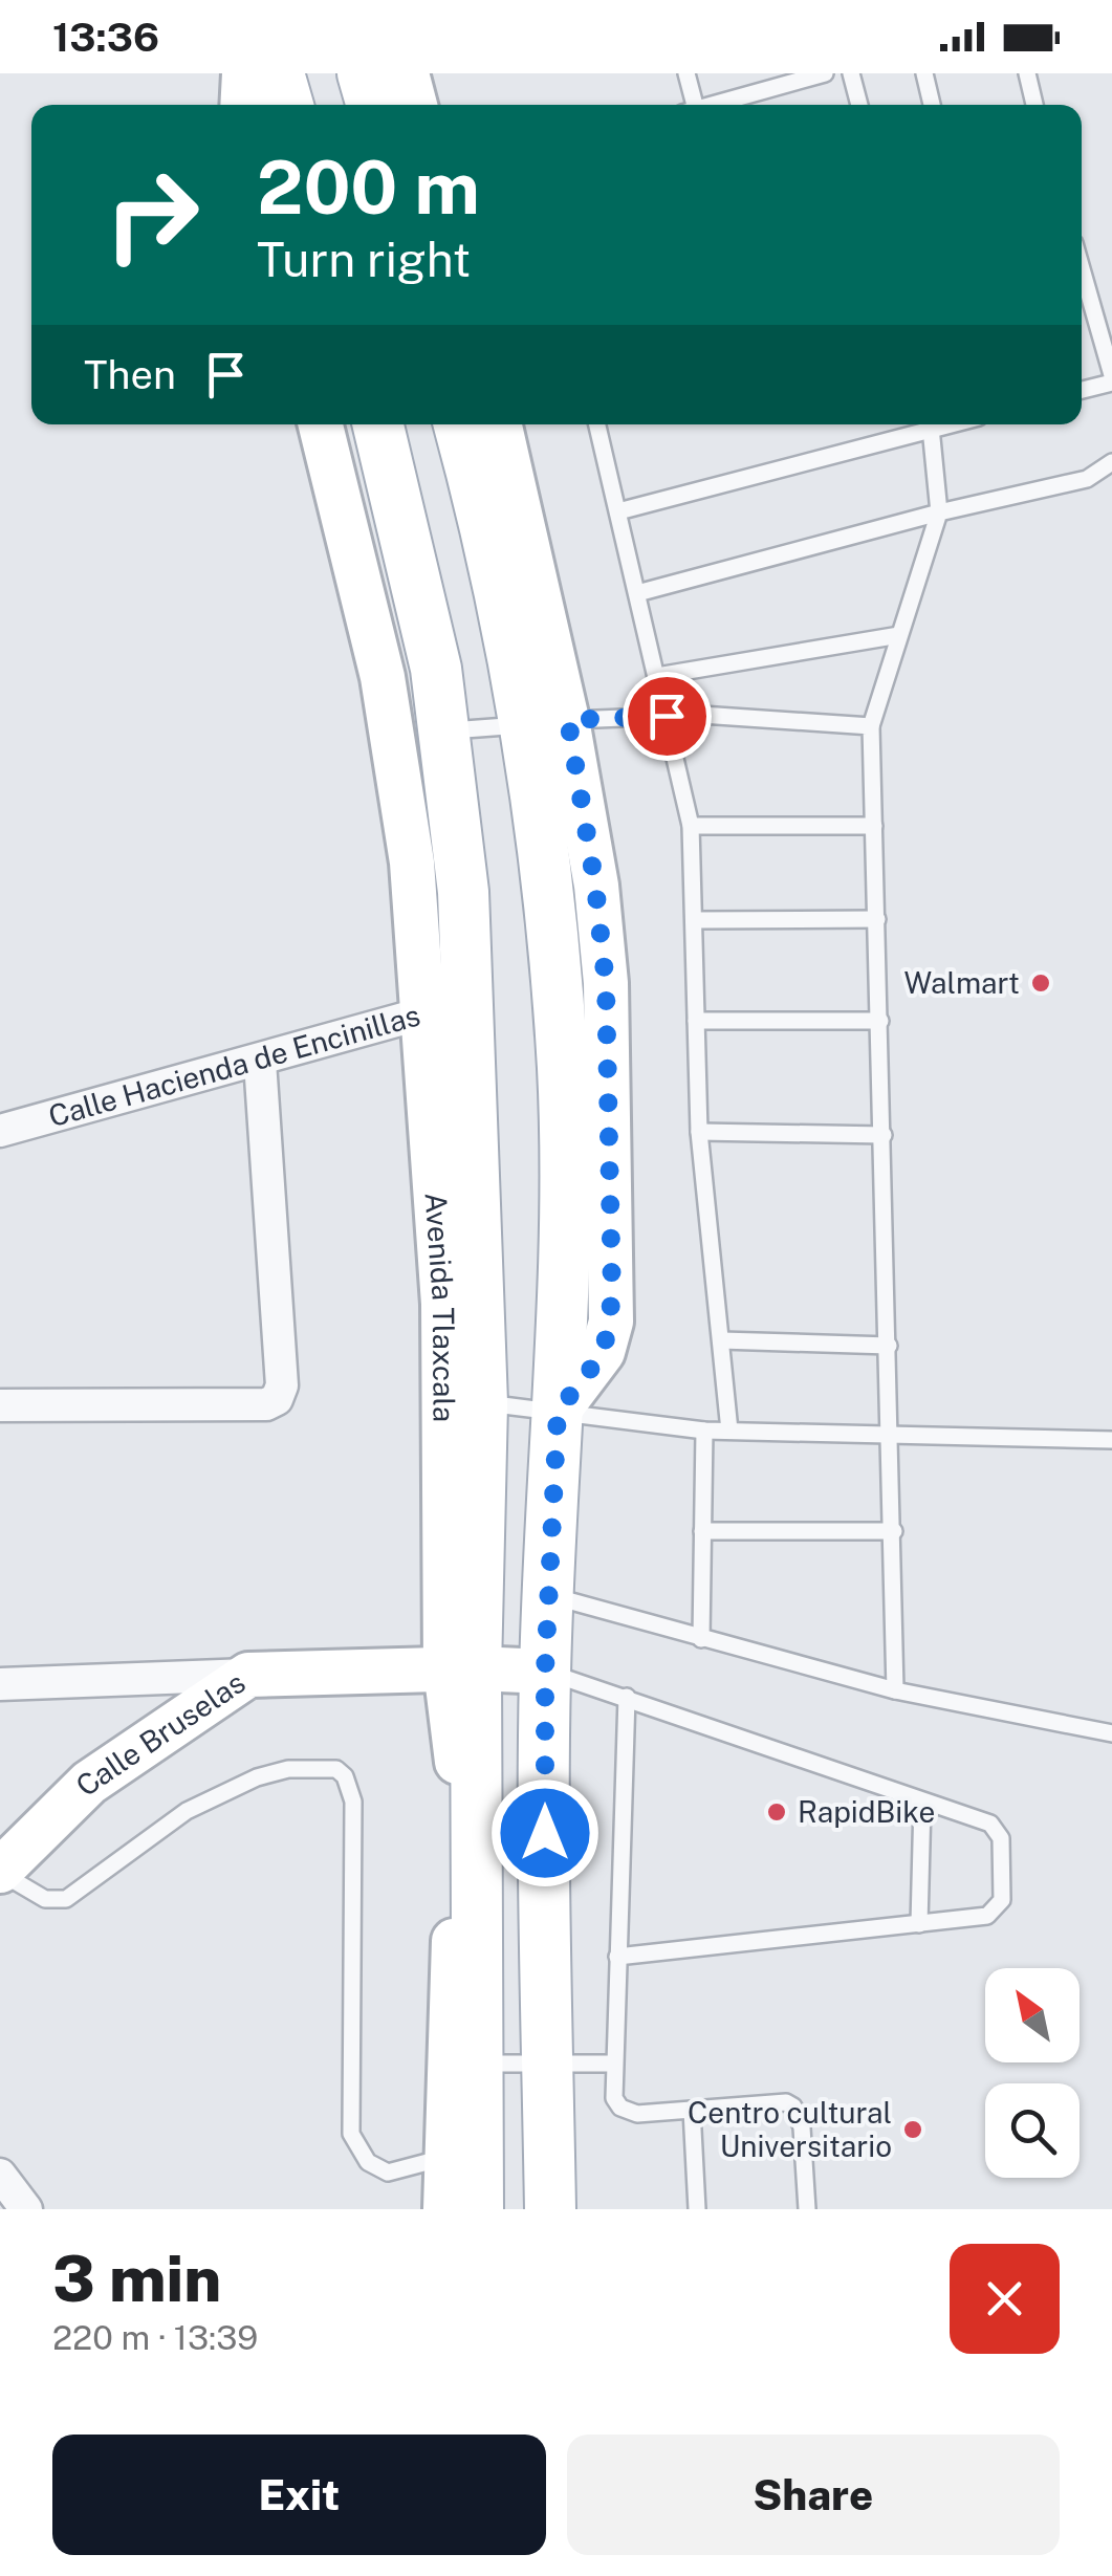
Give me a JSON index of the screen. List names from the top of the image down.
{
  "streets": {
    "main road": ["Avenida Tlaxcala"],
    "street": ["Calle Hacienda de Encinillas", "Calle Bruselas"]
  },
  "crossings": [
    ["Calle Hacienda de Encinillas", "Avenida Tlaxcala"],
    ["Avenida Tlaxcala", "Calle Bruselas"]
  ],
  "places": ["Walmart", "RapidBike", "Centro cultural Universitario"],
  "north": "top left",
  "page": {
    "status": "13:36",
    "turn": ["200 m", "Turn right"],
    "then": "Then",
    "heading": ["3 min", "220 m · 13:39"],
    "buttons": ["Exit", "Share"]
  }
}
